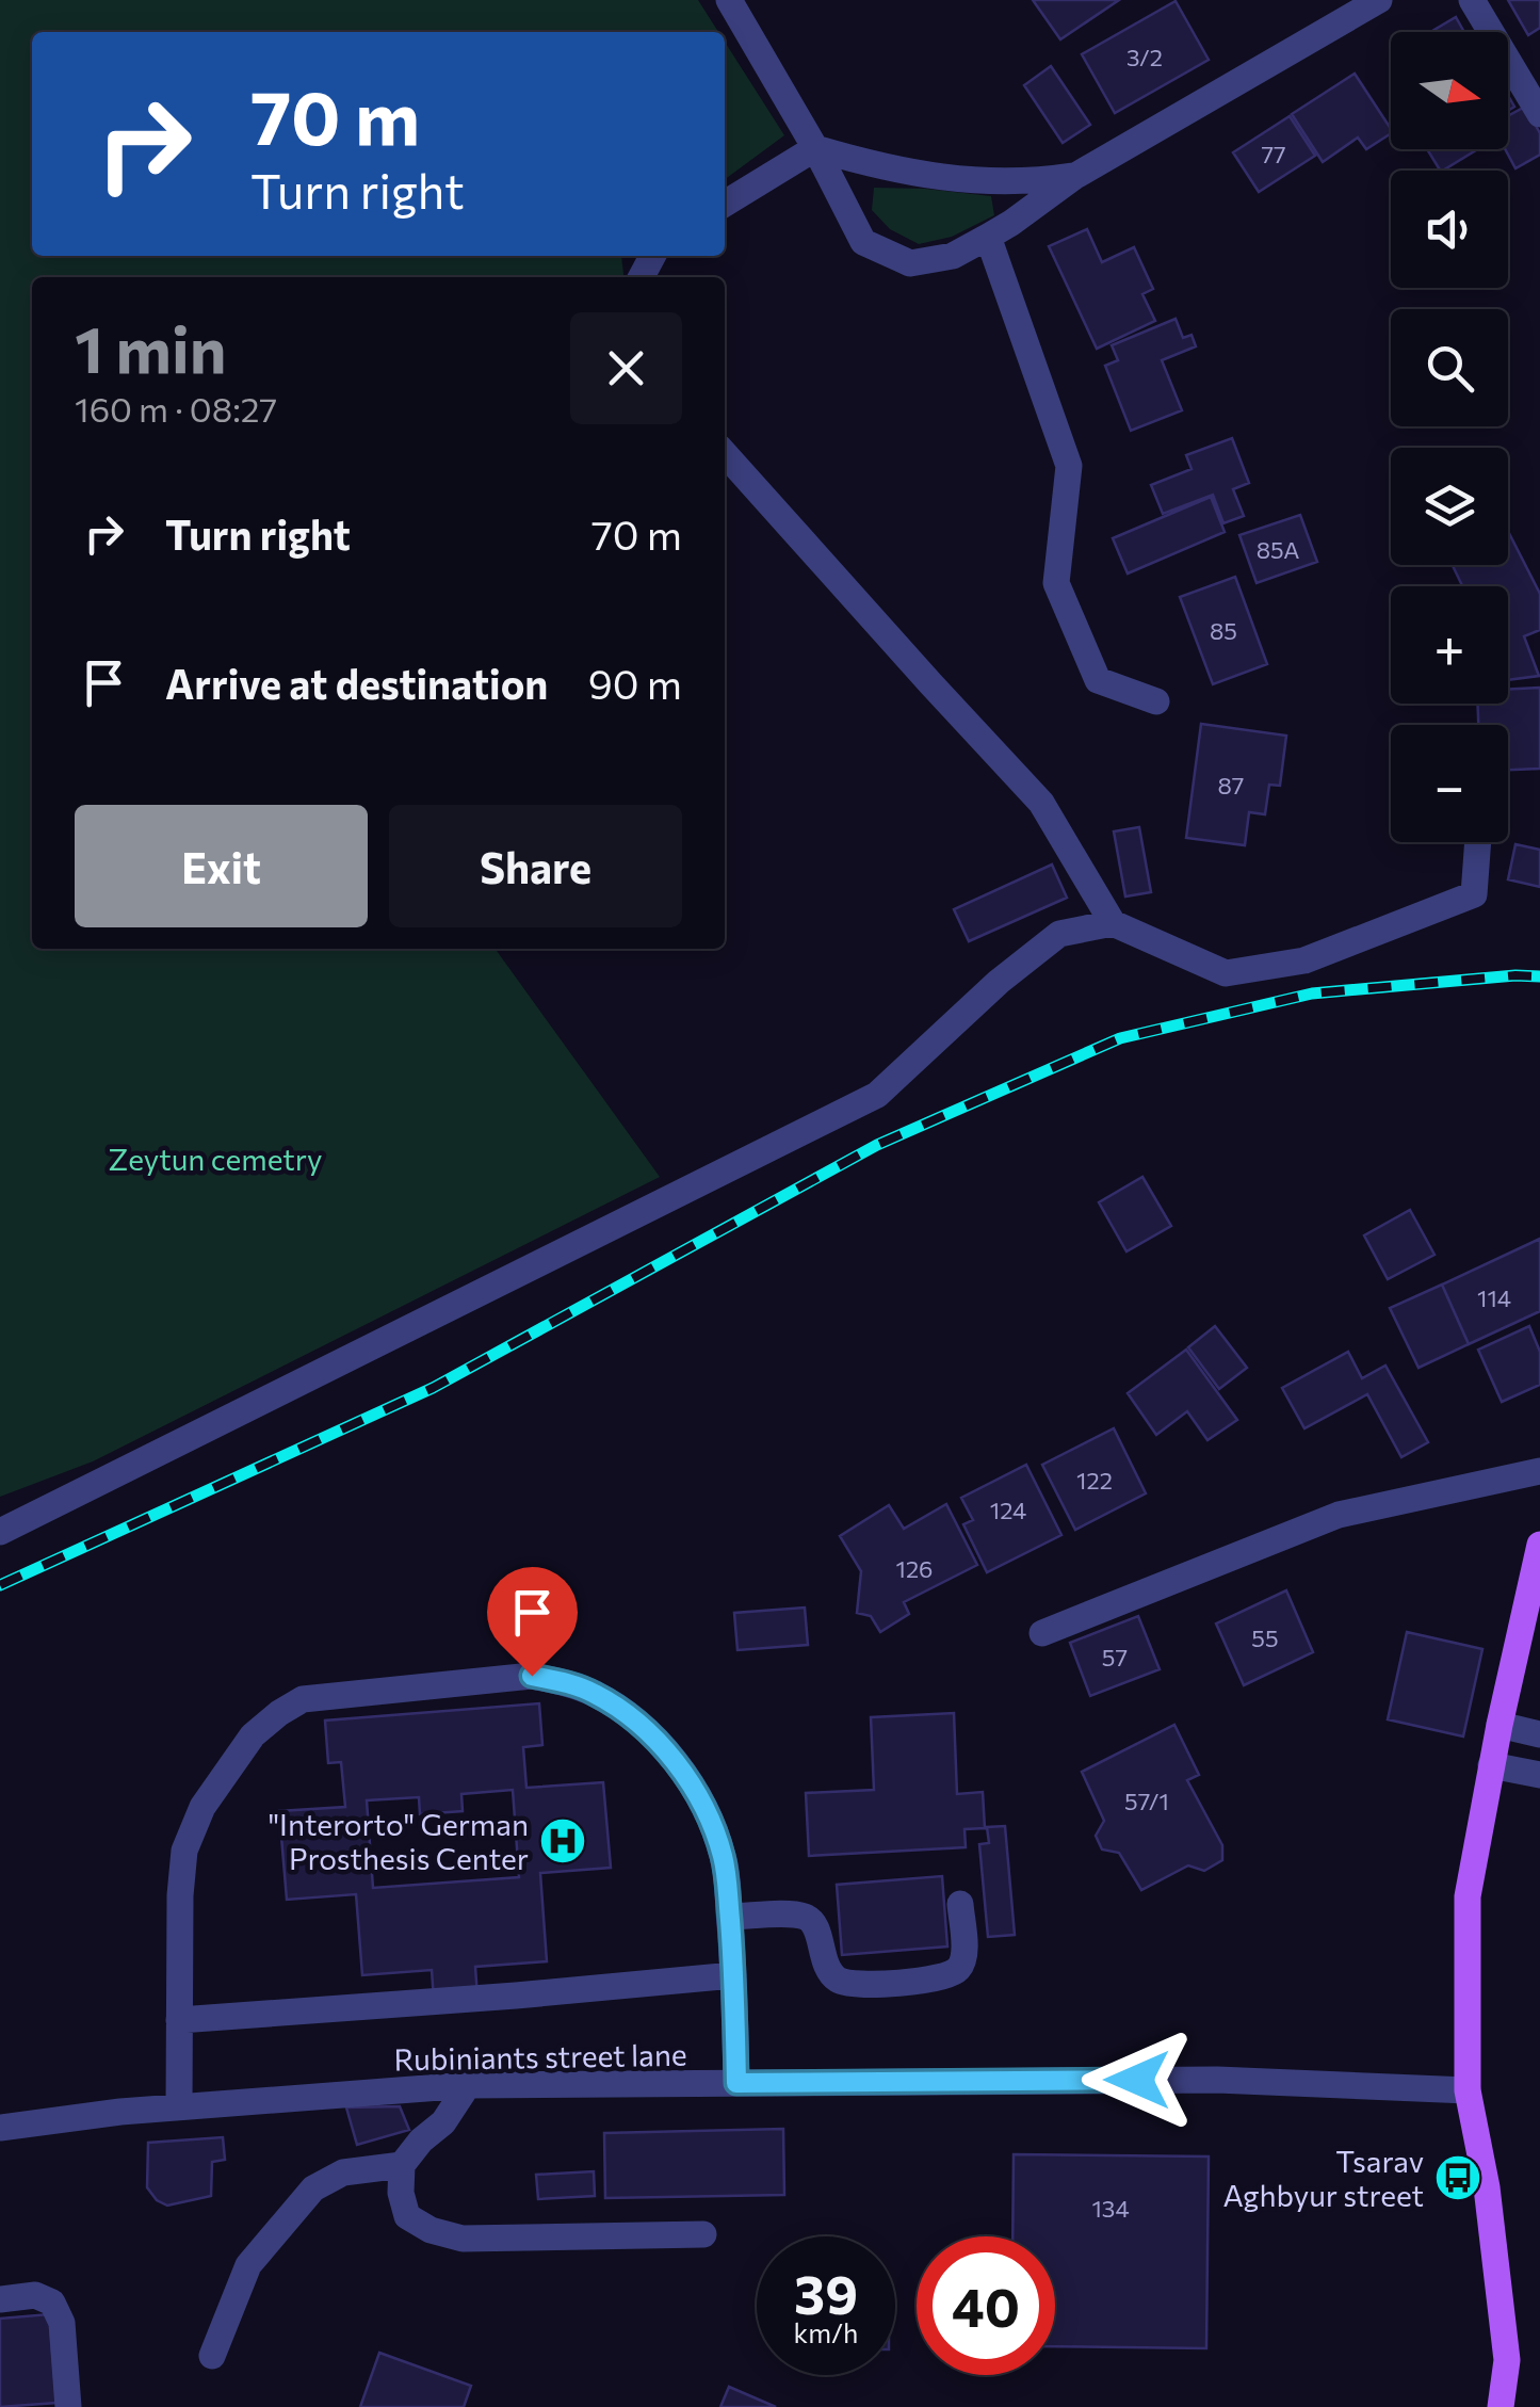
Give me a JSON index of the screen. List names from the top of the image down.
{
  "streets": {
    "street": ["Rubiniants street lane"]
  },
  "parks": ["Zeytun cemetry"],
  "places": {
    "hospital": ["\"Interorto\" German Prosthesis Center"],
    "bus stop": ["Tsarav Aghbyur street"]
  },
  "house_numbers": [
    "3/2",
    "77",
    "85A",
    "85",
    "87",
    "114",
    "122",
    "124",
    "126",
    "55",
    "57",
    "57/1",
    "134"
  ],
  "north": "right",
  "page": {
    "map_buttons": ["+", "−"],
    "turn": ["70 m", "Turn right"],
    "heading": ["1 min", "160 m · 08:27"],
    "list": [
      {
        "name": "Turn right",
        "value": "70 m"
      },
      {
        "name": "Arrive at destination",
        "value": "90 m"
      }
    ],
    "buttons": ["Exit", "Share"],
    "speed": "39 km/h",
    "limit": "40"
  }
}
